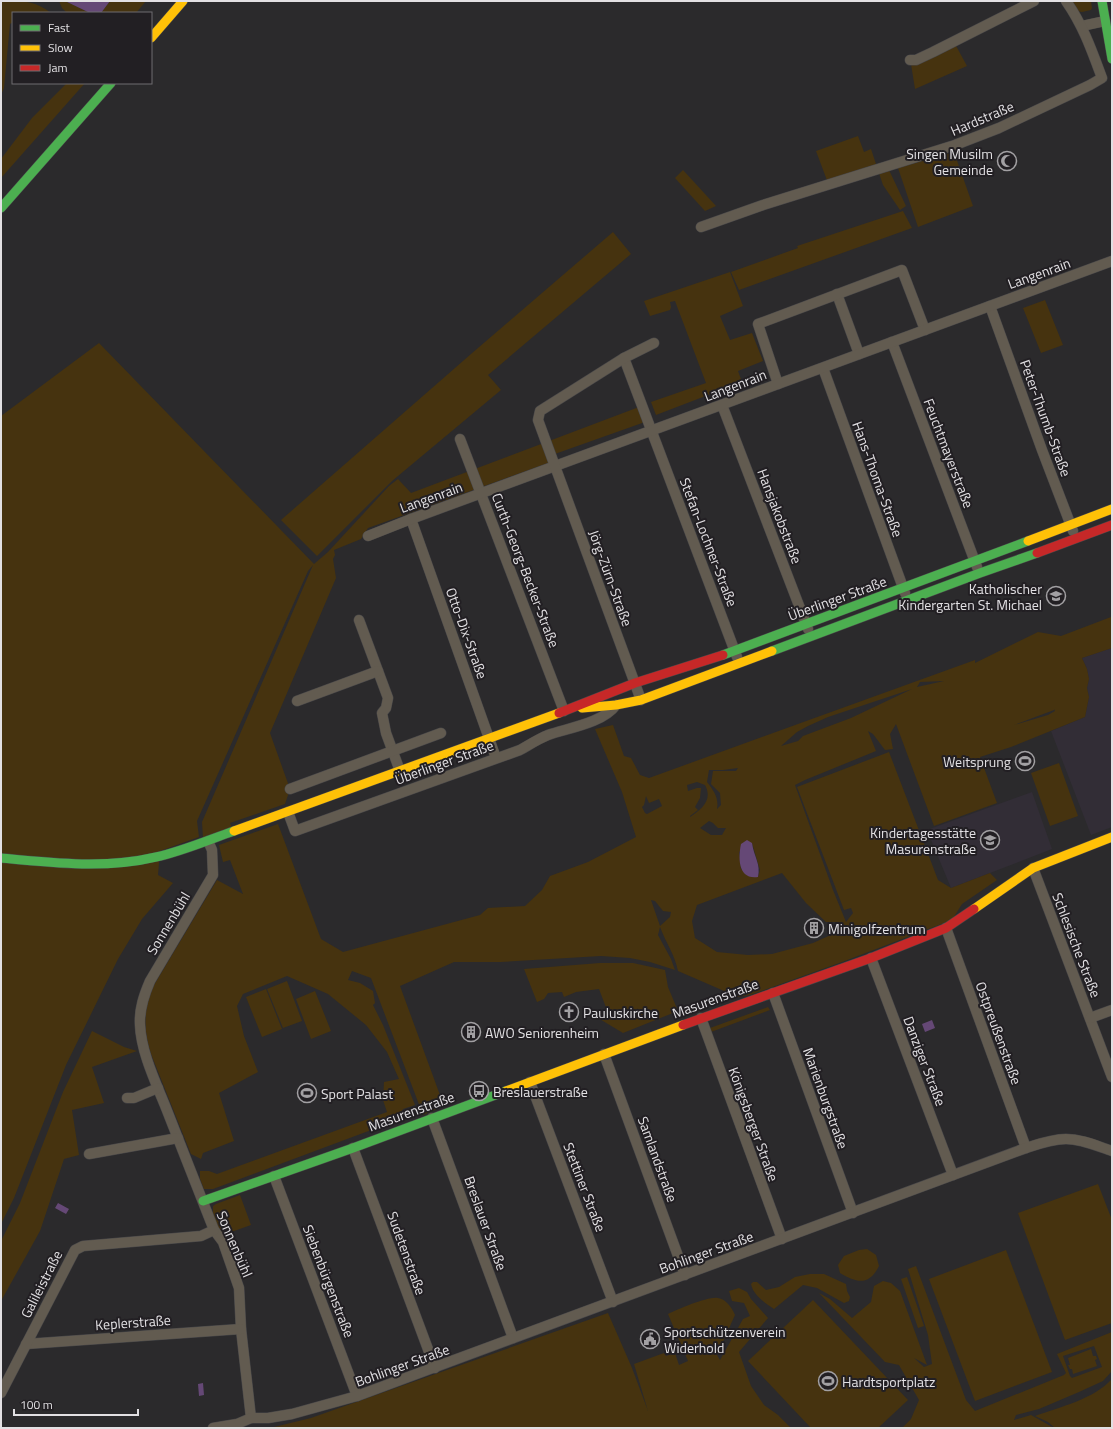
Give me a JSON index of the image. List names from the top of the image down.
{
  "streets": {
    "street": [
      "Hardstraße",
      "Langenrain",
      "Peter-Thumb-Straße",
      "Feuchtmayerstraße",
      "Hans-Thoma-Straße",
      "Hansjakobstraße",
      "Stefan-Lochner-Straße",
      "Curth-Georg-Becker-Straße",
      "Jörg-Zürn-Straße",
      "Überlinger Straße",
      "Otto-Dix-Straße",
      "Sonnenbühl",
      "Schlesische Straße",
      "Masurenstraße",
      "Ostpreußenstraße",
      "Danziger Straße",
      "Marienburgstraße",
      "Königsberger Straße",
      "Samlandstraße",
      "Stettiner Straße",
      "Breslauer Straße",
      "Bohlinger Straße",
      "Sudetenstraße",
      "Siebenbürgenstraße",
      "Galileistraße",
      "Keplerstraße"
    ]
  },
  "crossings": [
    ["Langenrain", "Peter-Thumb-Straße"],
    ["Langenrain", "Feuchtmayerstraße"],
    ["Langenrain", "Hans-Thoma-Straße"],
    ["Langenrain", "Hansjakobstraße"],
    ["Langenrain", "Stefan-Lochner-Straße"],
    ["Langenrain", "Curth-Georg-Becker-Straße"],
    ["Langenrain", "Jörg-Zürn-Straße"],
    ["Langenrain", "Otto-Dix-Straße"],
    ["Peter-Thumb-Straße", "Überlinger Straße"],
    ["Feuchtmayerstraße", "Überlinger Straße"],
    ["Hans-Thoma-Straße", "Überlinger Straße"],
    ["Hansjakobstraße", "Überlinger Straße"],
    ["Stefan-Lochner-Straße", "Jörg-Zürn-Straße"],
    ["Stefan-Lochner-Straße", "Überlinger Straße"],
    ["Curth-Georg-Becker-Straße", "Überlinger Straße"],
    ["Jörg-Zürn-Straße", "Überlinger Straße"],
    ["Überlinger Straße", "Otto-Dix-Straße"],
    ["Überlinger Straße", "Sonnenbühl"],
    ["Sonnenbühl", "Masurenstraße"],
    ["Sonnenbühl", "Bohlinger Straße"],
    ["Sonnenbühl", "Galileistraße"],
    ["Sonnenbühl", "Keplerstraße"],
    ["Schlesische Straße", "Masurenstraße"],
    ["Masurenstraße", "Ostpreußenstraße"],
    ["Masurenstraße", "Danziger Straße"],
    ["Masurenstraße", "Marienburgstraße"],
    ["Masurenstraße", "Königsberger Straße"],
    ["Masurenstraße", "Samlandstraße"],
    ["Masurenstraße", "Stettiner Straße"],
    ["Masurenstraße", "Breslauer Straße"],
    ["Masurenstraße", "Sudetenstraße"],
    ["Masurenstraße", "Siebenbürgenstraße"],
    ["Ostpreußenstraße", "Bohlinger Straße"],
    ["Danziger Straße", "Bohlinger Straße"],
    ["Marienburgstraße", "Bohlinger Straße"],
    ["Königsberger Straße", "Bohlinger Straße"],
    ["Samlandstraße", "Bohlinger Straße"],
    ["Stettiner Straße", "Bohlinger Straße"],
    ["Breslauer Straße", "Bohlinger Straße"],
    ["Bohlinger Straße", "Sudetenstraße"],
    ["Bohlinger Straße", "Siebenbürgenstraße"],
    ["Galileistraße", "Keplerstraße"]
  ],
  "places": {
    "mosque": ["Singen Musilm Gemeinde"],
    "school or university": ["Katholischer Kindergarten St. Michael", "Kindertagesstätte Masurenstraße"],
    "sports": ["Weitsprung", "Sport Palast", "Hardtsportplatz"],
    "building": ["Minigolfzentrum", "AWO Seniorenheim"],
    "church": ["Pauluskirche"],
    "bus stop": ["Breslauerstraße"],
    "public building": ["Sportschützenverein Widerhold"]
  },
  "legend": ["Fast", "Slow", "Jam"],
  "scale_bar": "100 m"
}
